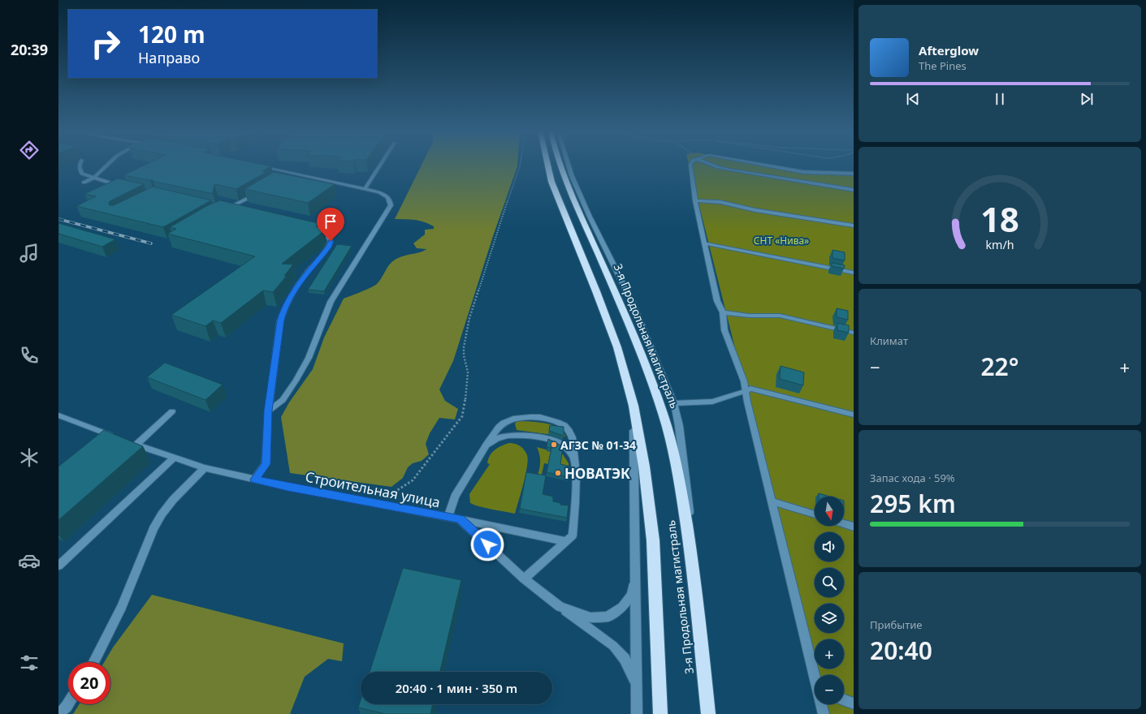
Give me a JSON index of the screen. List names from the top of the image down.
{
  "streets": {
    "highway": ["3-я Продольная магистраль"],
    "street": ["Строительная улица"]
  },
  "parks": ["СНТ «Нива»"],
  "places": ["АГЗС № 01-34", "НОВАТЭК"],
  "north": "bottom",
  "page": {
    "tabs": "20:39",
    "turn": ["120 m", "Направо"],
    "song": ["Afterglow", "The Pines"],
    "tile": [
      "Климат",
      ["Запас хода · 59%", "295 km"],
      ["Прибытие", "20:40"]
    ],
    "heat": ["−", "22°", "+"],
    "map_buttons": ["+", "−"],
    "limit": "20",
    "trip": "20:40 · 1 мин · 350 m",
    "gauge": ["18", "km/h"]
  }
}
